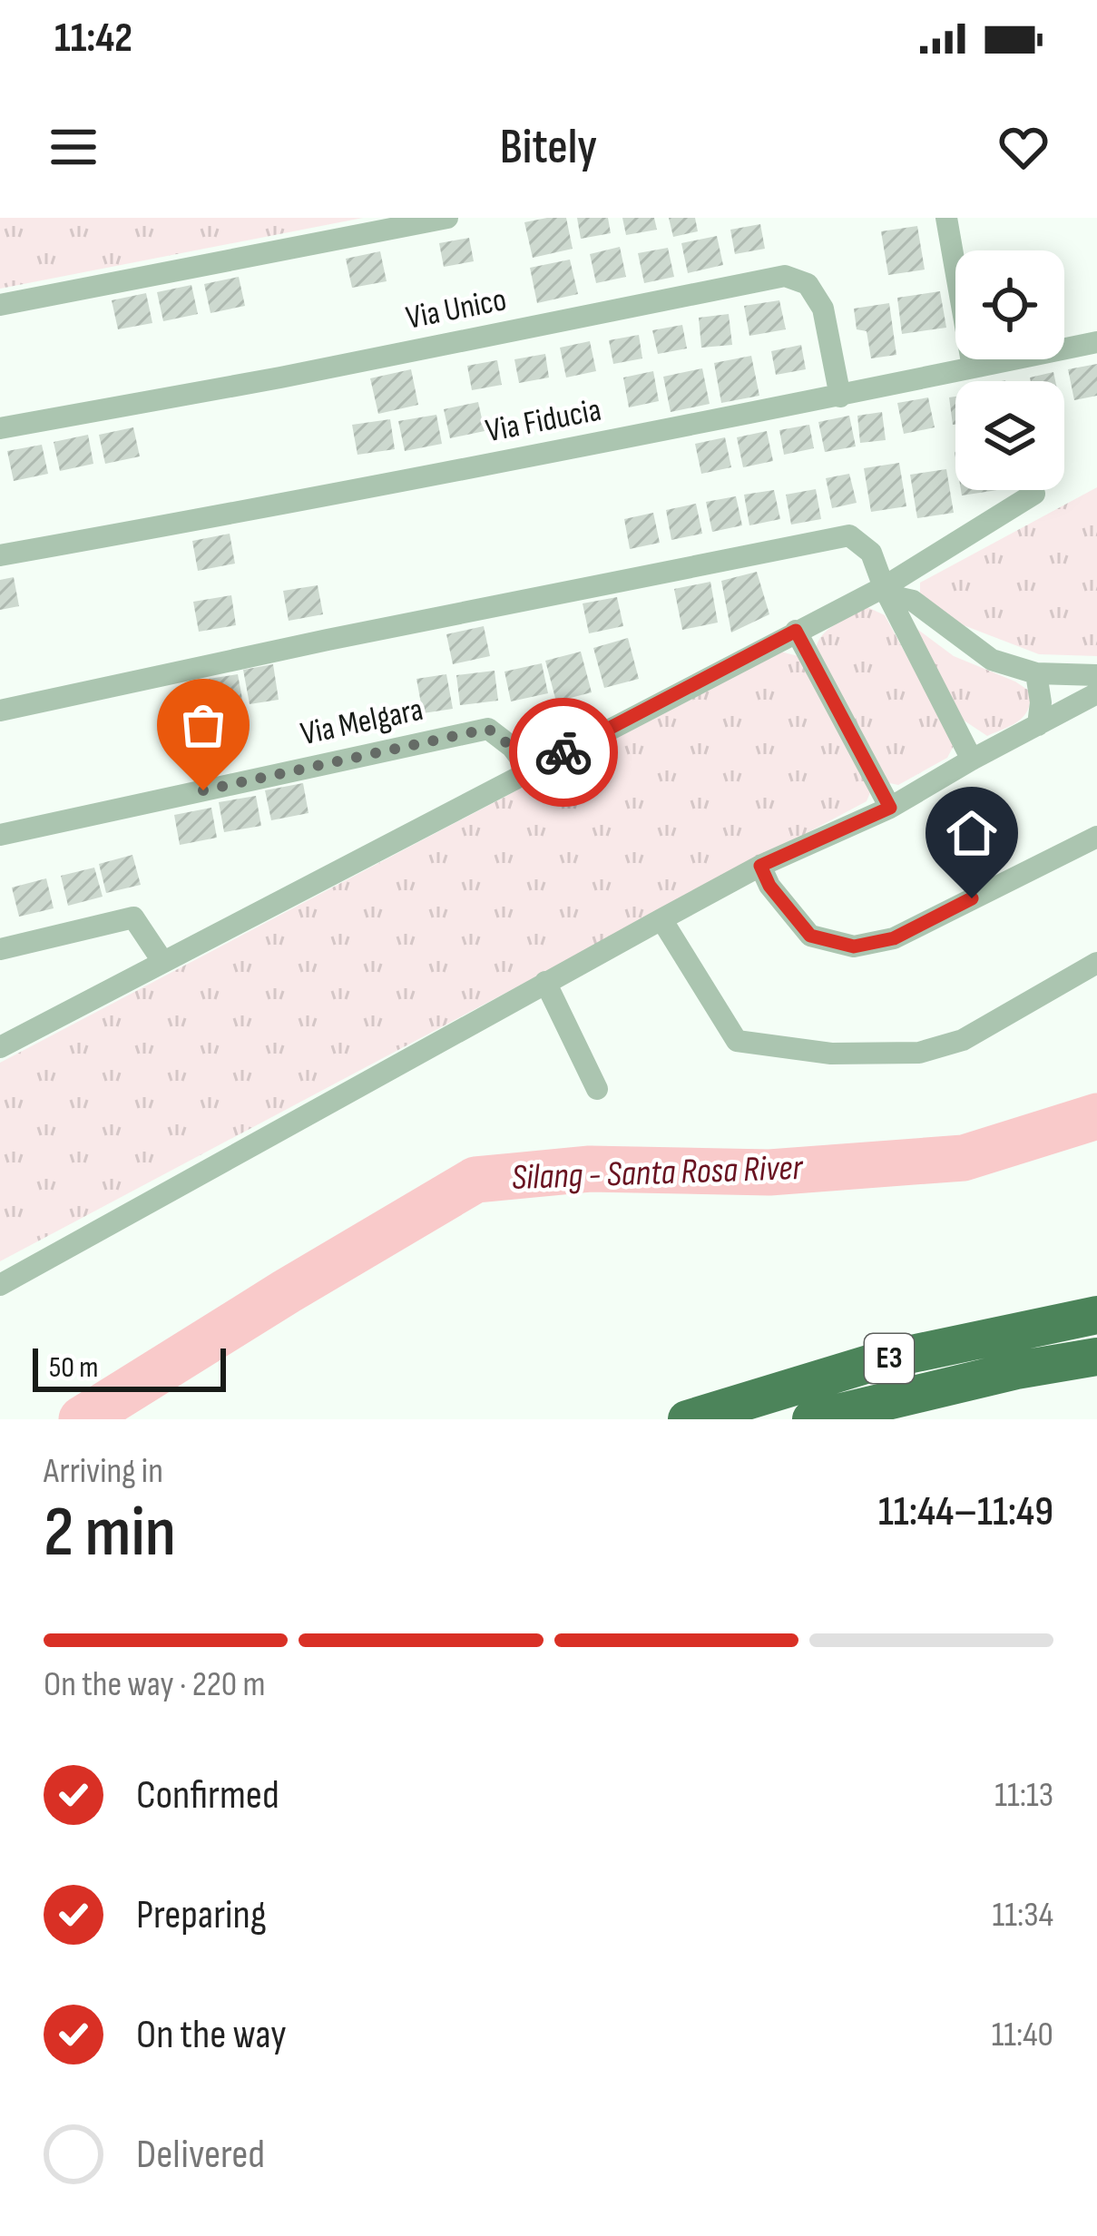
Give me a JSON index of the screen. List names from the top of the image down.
{
  "streets": {
    "highway": ["E3"],
    "street": ["Via Unico", "Via Fiducia", "Via Melgara"]
  },
  "crossings": [
    ["Via Unico", "Via Fiducia"]
  ],
  "water": ["Silang - Santa Rosa River"],
  "scale_bar": "50 m",
  "page": {
    "status": "11:42",
    "header": "Bitely",
    "scale": "50 m",
    "heading": ["2 min", "Arriving in", "11:44–11:49"],
    "bar": "On the way · 220 m",
    "list": [
      ["Confirmed", "11:13"],
      ["Preparing", "11:34"],
      ["On the way", "11:40"],
      "Delivered"
    ]
  }
}
